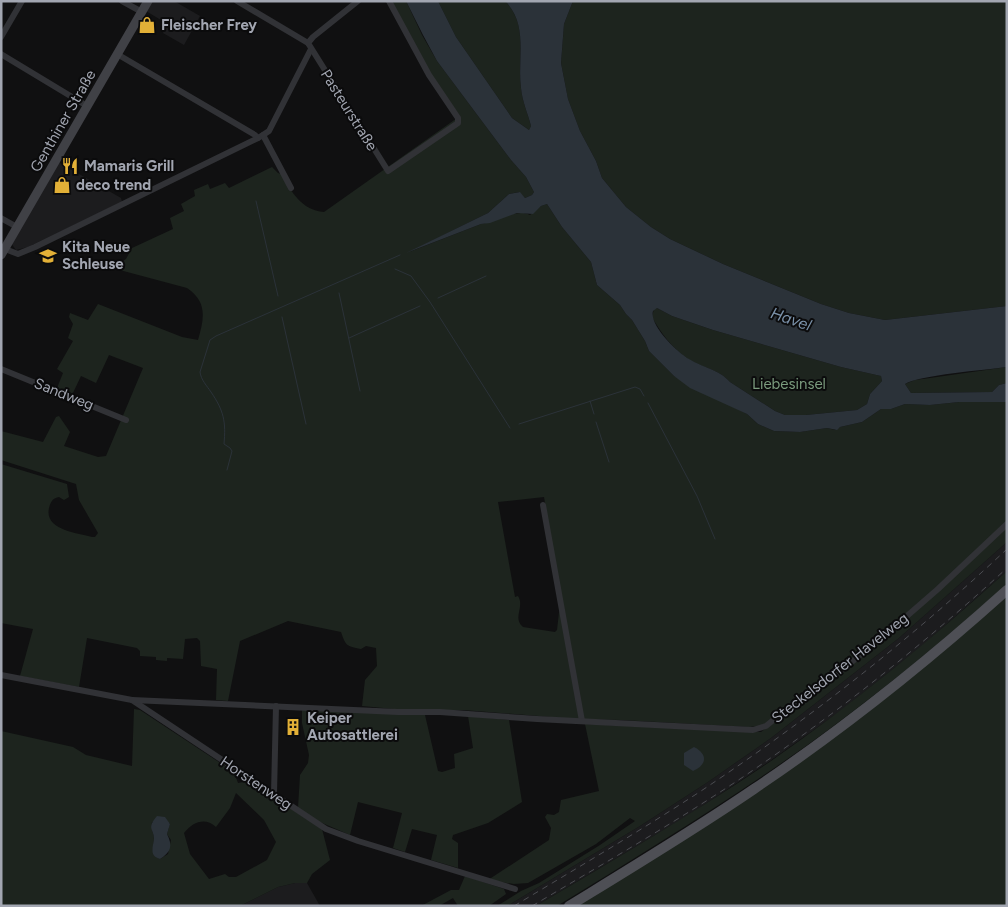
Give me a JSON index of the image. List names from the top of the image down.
{
  "streets": {
    "main road": ["Genthiner Straße"],
    "street": [
      "Pasteurstraße",
      "Sandweg",
      "Steckelsdorfer Havelweg",
      "Horstenweg"
    ]
  },
  "crossings": [
    ["Steckelsdorfer Havelweg", "Horstenweg"]
  ],
  "water": ["Havel"],
  "parks": ["Liebesinsel"],
  "places": {
    "shop": ["Fleischer Frey", "deco trend"],
    "restaurant": ["Mamaris Grill"],
    "school or university": ["Kita Neue Schleuse"],
    "building": ["Keiper Autosattlerei"]
  }
}
